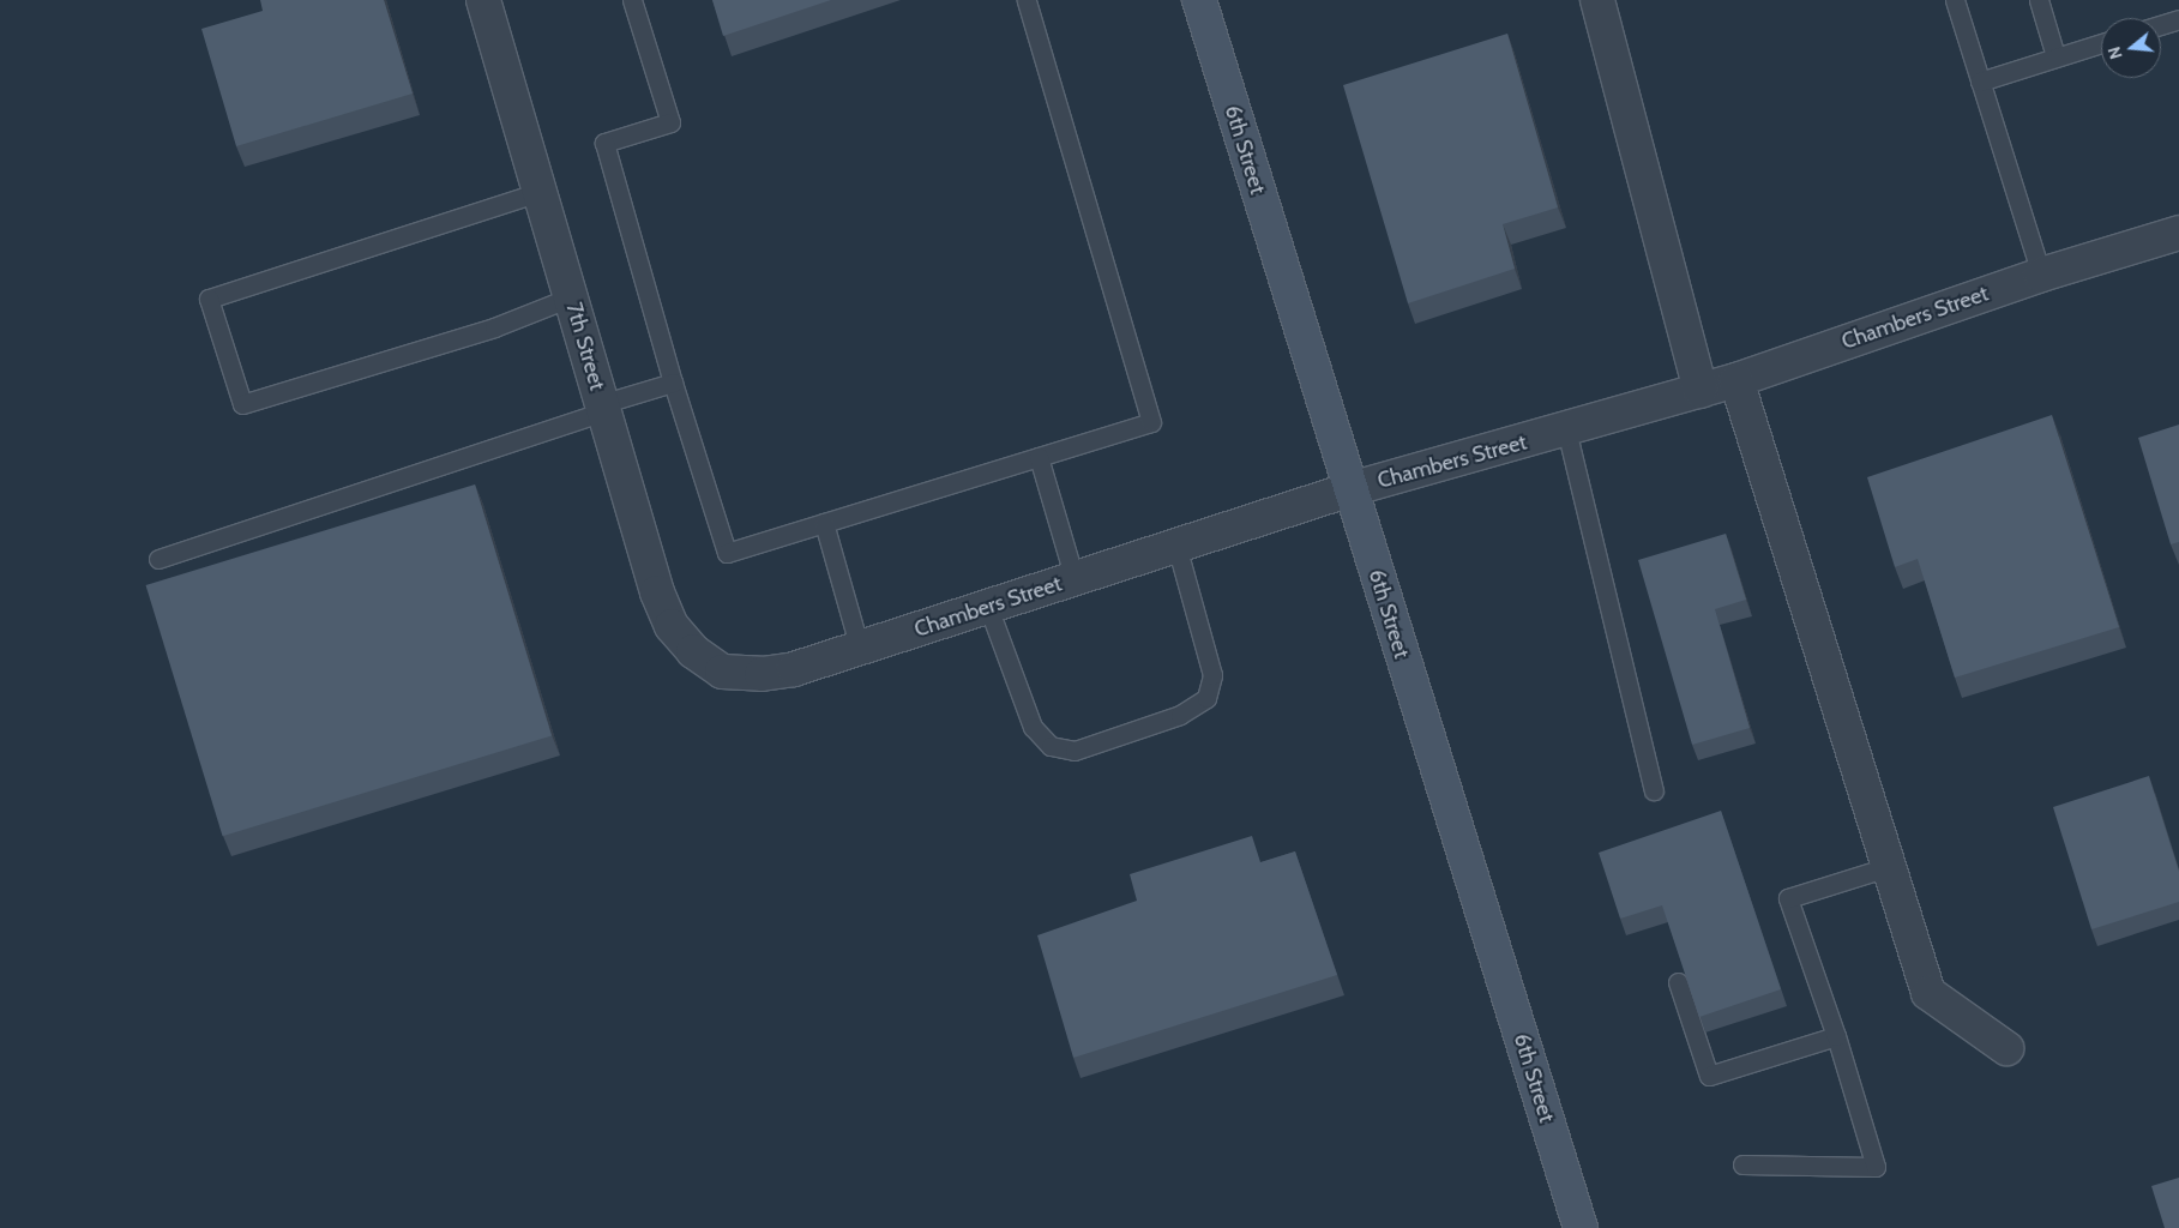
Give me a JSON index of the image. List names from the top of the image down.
{
  "streets": {
    "main road": ["6th Street"],
    "street": ["Chambers Street", "7th Street"]
  },
  "crossings": [
    ["6th Street", "Chambers Street"],
    ["Chambers Street", "7th Street"]
  ],
  "north": "left"
}
